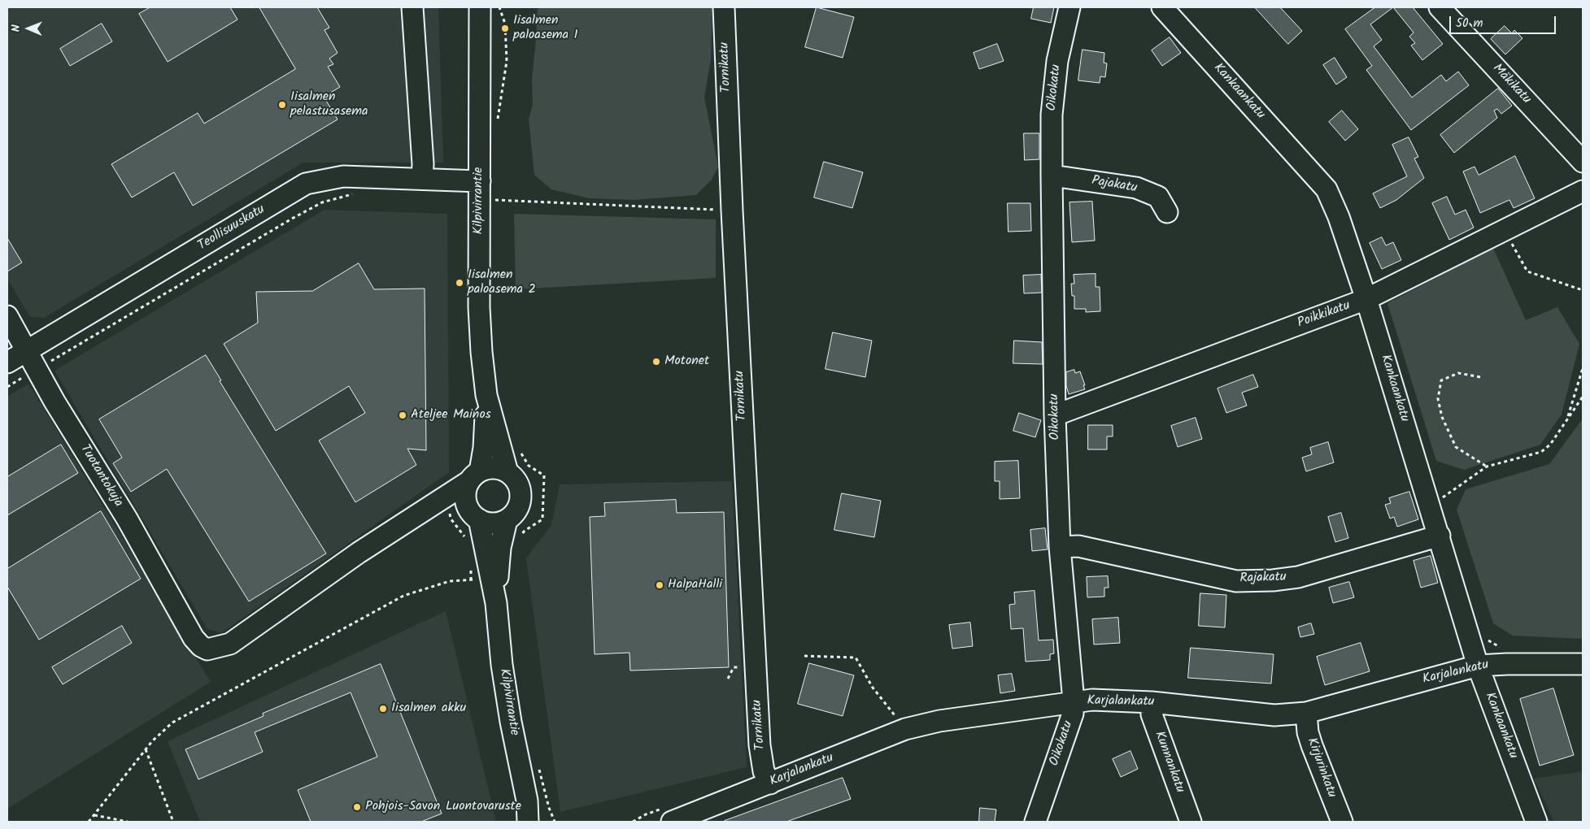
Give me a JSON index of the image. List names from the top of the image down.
{
  "streets": {
    "street": [
      "Tornikatu",
      "Mäkikatu",
      "Oikokatu",
      "Kankaankatu",
      "Pajakatu",
      "Kilpivirrantie",
      "Teollisuuskatu",
      "Poikkikatu",
      "Tuotantokuja",
      "Rajakatu",
      "Karjalankatu",
      "Kunnankatu",
      "Kirjurinkatu"
    ]
  },
  "crossings": [
    ["Tornikatu", "Karjalankatu"],
    ["Oikokatu", "Pajakatu"],
    ["Oikokatu", "Poikkikatu"],
    ["Oikokatu", "Rajakatu"],
    ["Oikokatu", "Karjalankatu"],
    ["Kankaankatu", "Poikkikatu"],
    ["Kankaankatu", "Rajakatu"],
    ["Kankaankatu", "Karjalankatu"],
    ["Kilpivirrantie", "Teollisuuskatu"],
    ["Teollisuuskatu", "Tuotantokuja"],
    ["Karjalankatu", "Kunnankatu"],
    ["Karjalankatu", "Kirjurinkatu"]
  ],
  "places": [
    "Iisalmen paloasema 1",
    "Iisalmen pelastusasema",
    "Iisalmen paloasema 2",
    "Motonet",
    "Ateljee Mainos",
    "HalpaHalli",
    "Iisalmen akku",
    "Pohjois-Savon Luontovaruste"
  ],
  "scale_bar": "50 m",
  "north": "left"
}
